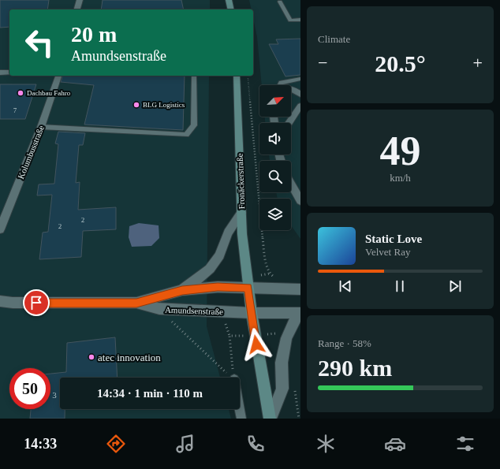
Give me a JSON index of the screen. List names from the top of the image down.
{
  "streets": {
    "main road": ["Fronäckerstraße"],
    "street": ["Kolumbusstraße", "Amundsenstraße"]
  },
  "crossings": [
    ["Fronäckerstraße", "Amundsenstraße"]
  ],
  "places": ["Dachbau Fahro", "BLG Logistics", "atec innovation"],
  "house_numbers": [
    "7",
    "2",
    "2",
    "3"
  ],
  "north": "top right",
  "page": {
    "tile": [
      "Climate",
      ["49", "km/h"],
      ["Range · 58%", "290 km"]
    ],
    "turn": ["20 m", "Amundsenstraße"],
    "heat": ["−", "20.5°", "+"],
    "song": ["Static Love", "Velvet Ray"],
    "limit": "50",
    "trip": "14:34 · 1 min · 110 m",
    "tabs": "14:33"
  }
}
